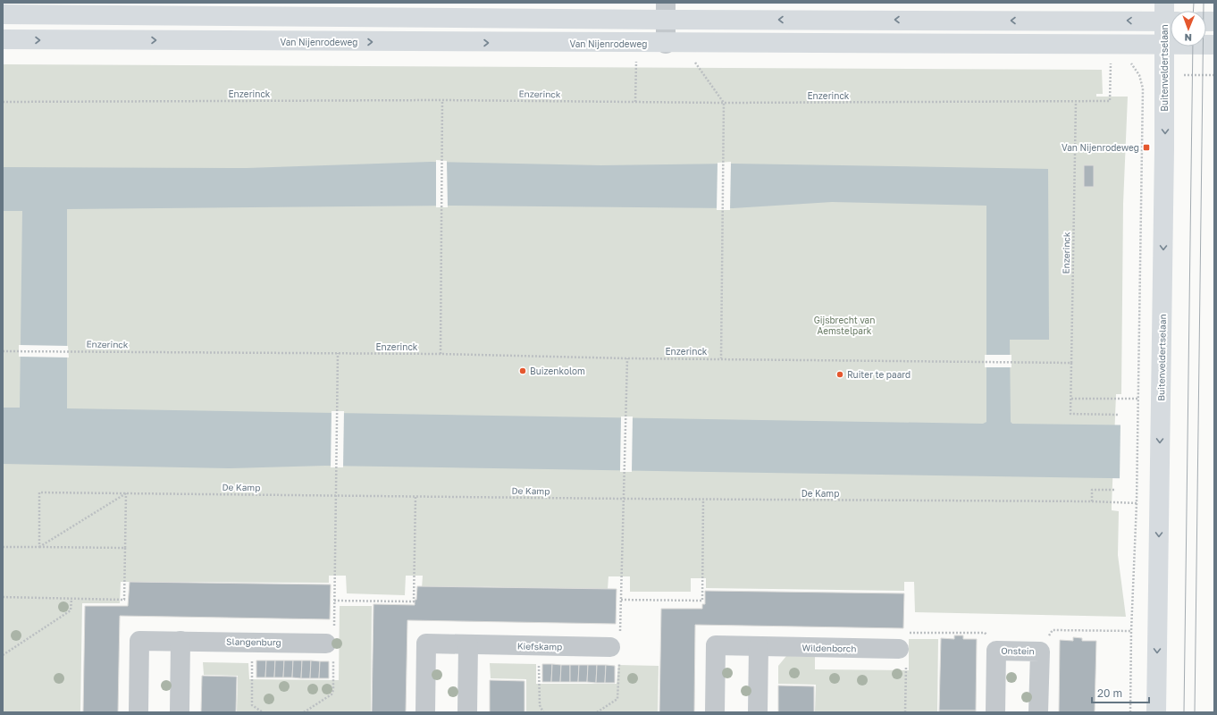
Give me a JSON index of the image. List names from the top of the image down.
{
  "streets": {
    "main road": ["Van Nijenrodeweg", "Buitenveldertselaan"],
    "street": [
      "Slangenburg",
      "Kiefskamp",
      "Wildenborch",
      "Onstein"
    ],
    "path": ["Enzerinck", "De Kamp"]
  },
  "crossings": [
    ["Van Nijenrodeweg", "Buitenveldertselaan"]
  ],
  "one_way": ["Buitenveldertselaan"],
  "parks": ["Gijsbrecht van Aemstelpark"],
  "places": {
    "transit": ["Van Nijenrodeweg"],
    "other": ["Buizenkolom", "Ruiter te paard"]
  },
  "scale_bar": "20 m",
  "north": "bottom"
}
